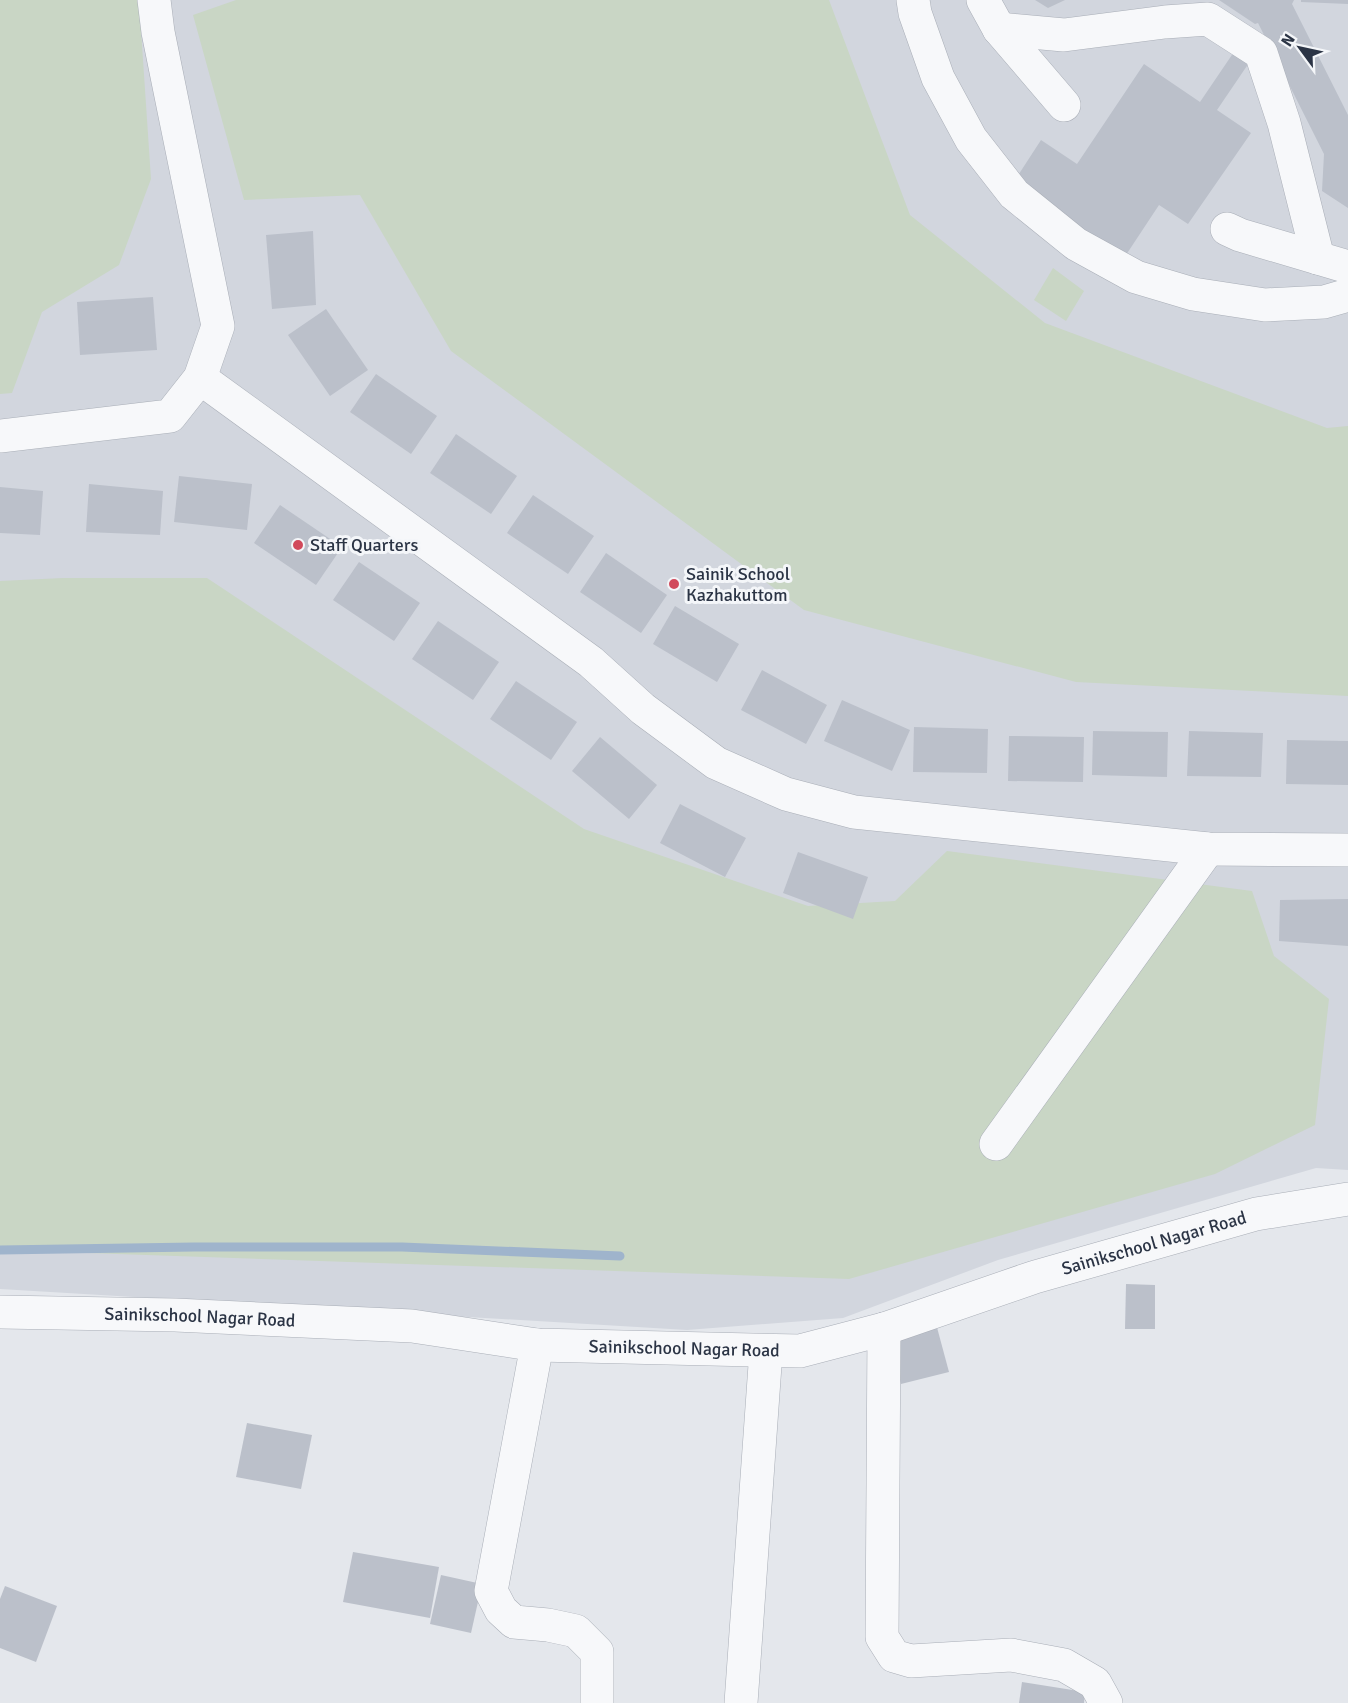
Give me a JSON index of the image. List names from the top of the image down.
{
  "streets": {
    "street": ["Sainikschool Nagar Road"]
  },
  "places": ["Staff Quarters", "Sainik School Kazhakuttom"],
  "north": "top left"
}
